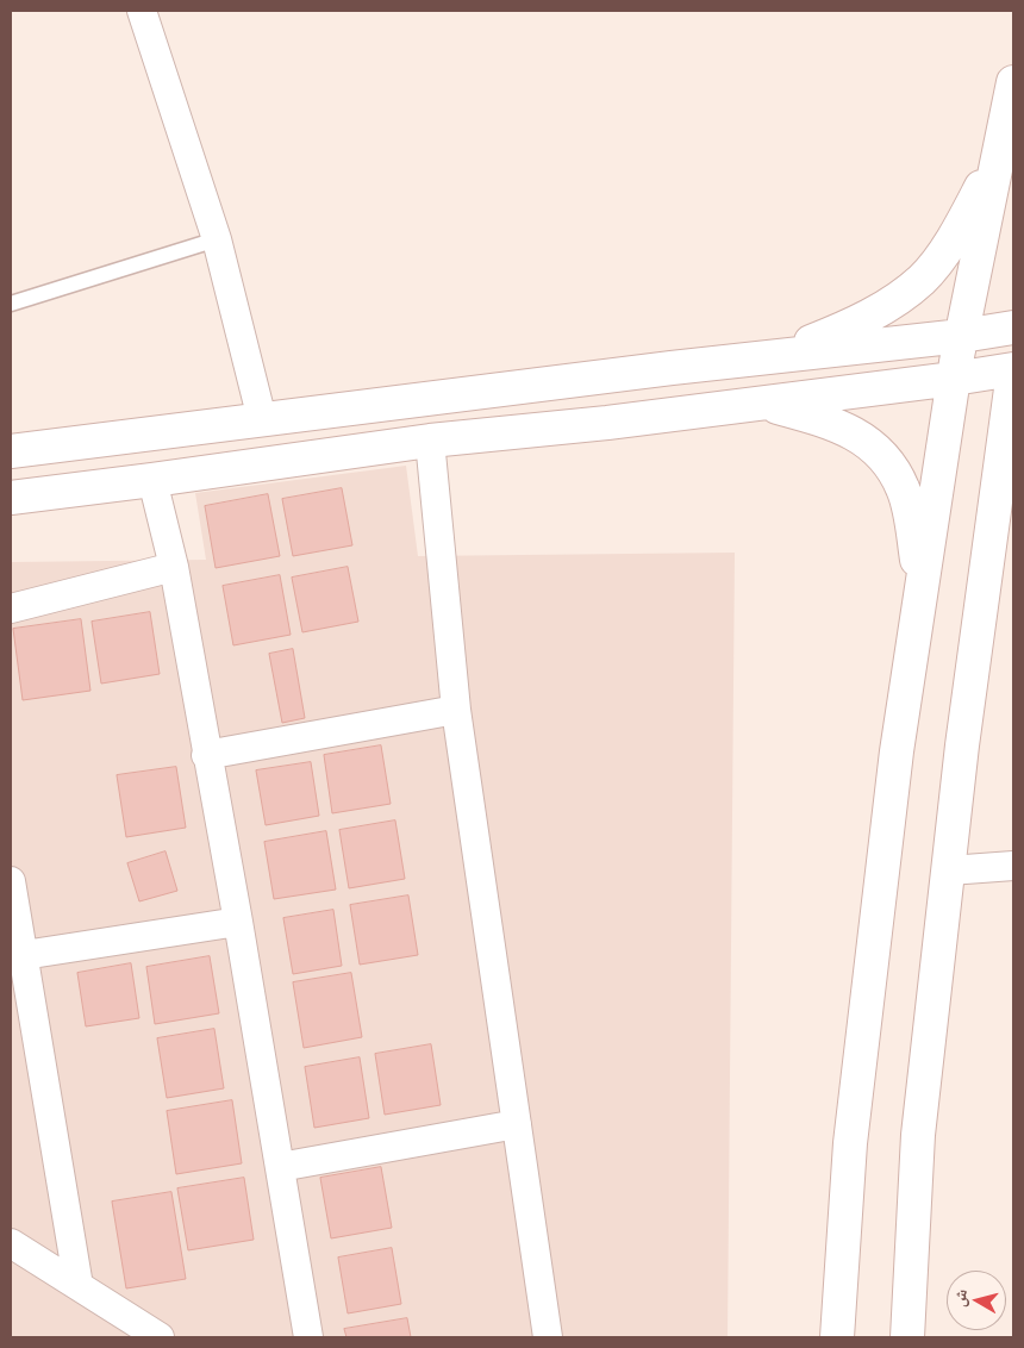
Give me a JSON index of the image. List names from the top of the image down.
{
  "north": "left"
}
